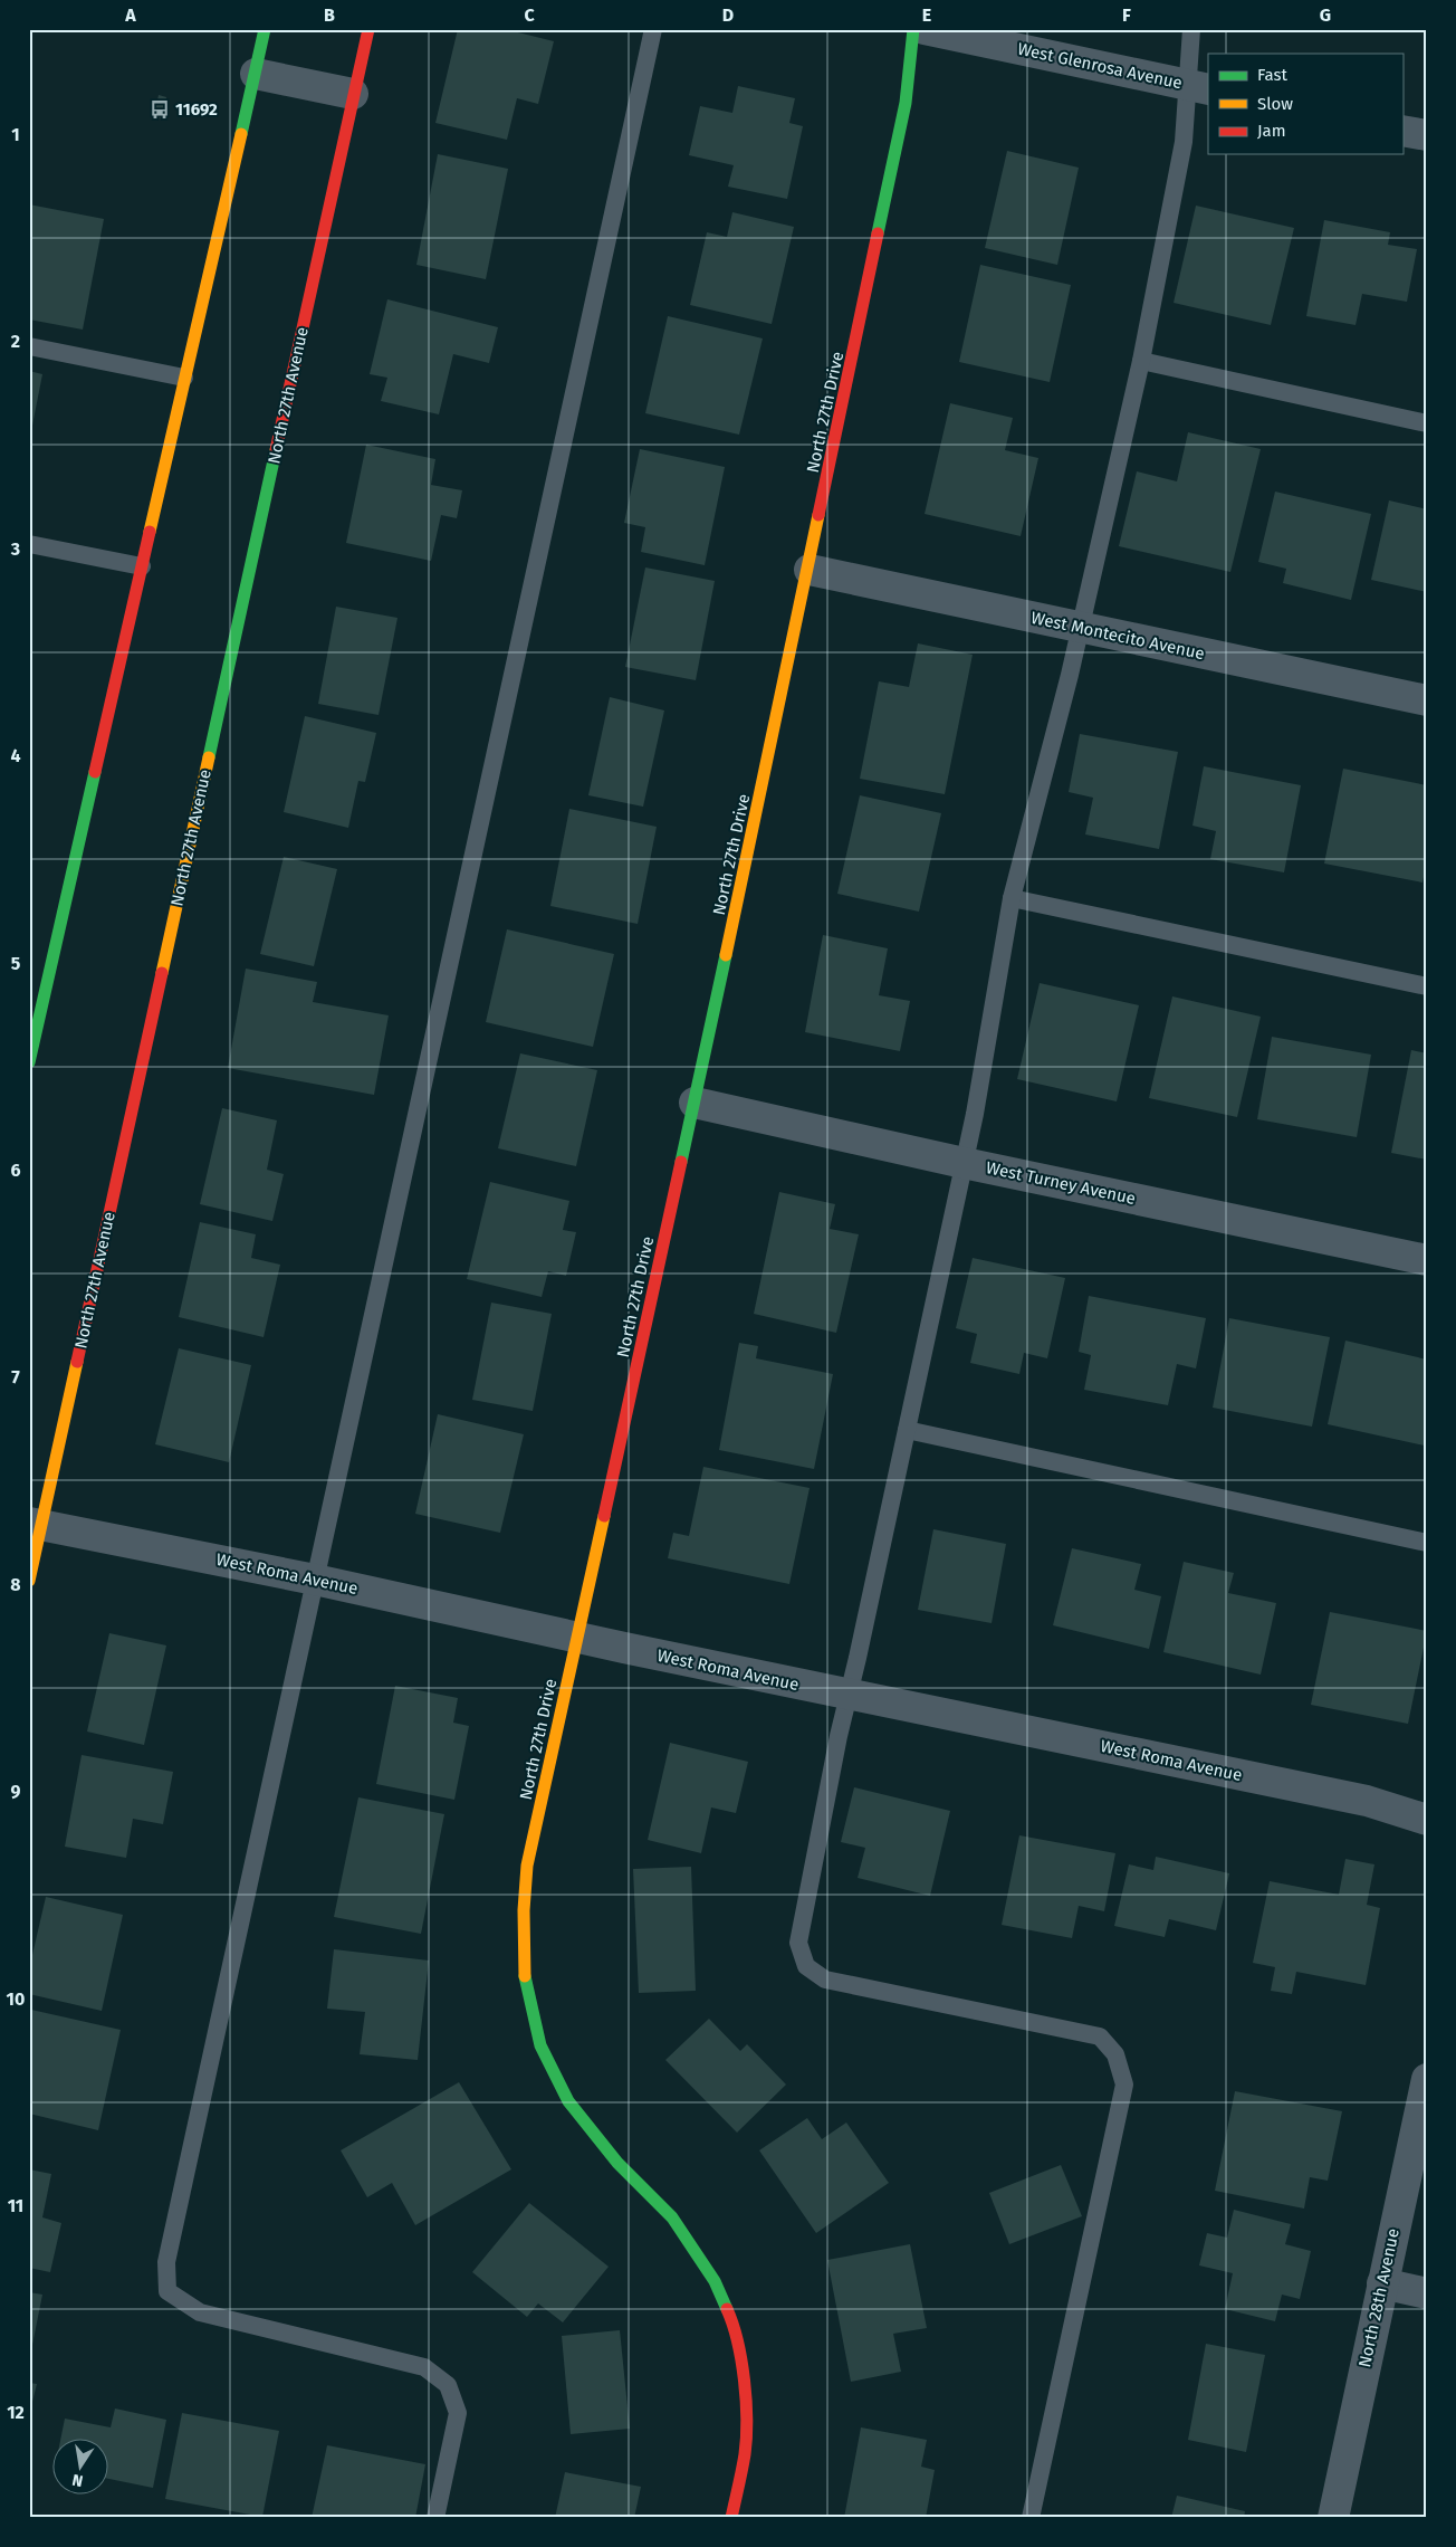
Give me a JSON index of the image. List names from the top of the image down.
{
  "streets": {
    "street": [
      "West Glenrosa Avenue",
      "North 27th Avenue",
      "North 27th Drive",
      "West Montecito Avenue",
      "West Turney Avenue",
      "West Roma Avenue",
      "North 28th Avenue"
    ]
  },
  "crossings": [
    ["North 27th Avenue", "West Roma Avenue"],
    ["North 27th Drive", "West Montecito Avenue"],
    ["North 27th Drive", "West Turney Avenue"],
    ["North 27th Drive", "West Roma Avenue"]
  ],
  "places": {
    "bus stop": ["11692"]
  },
  "legend": ["Fast", "Slow", "Jam"],
  "north": "bottom",
  "grid": {
    "columns": [
      "A",
      "B",
      "C",
      "D",
      "E",
      "F",
      "G"
    ],
    "rows": [
      "1",
      "2",
      "3",
      "4",
      "5",
      "6",
      "7",
      "8",
      "9",
      "10",
      "11",
      "12"
    ]
  }
}
